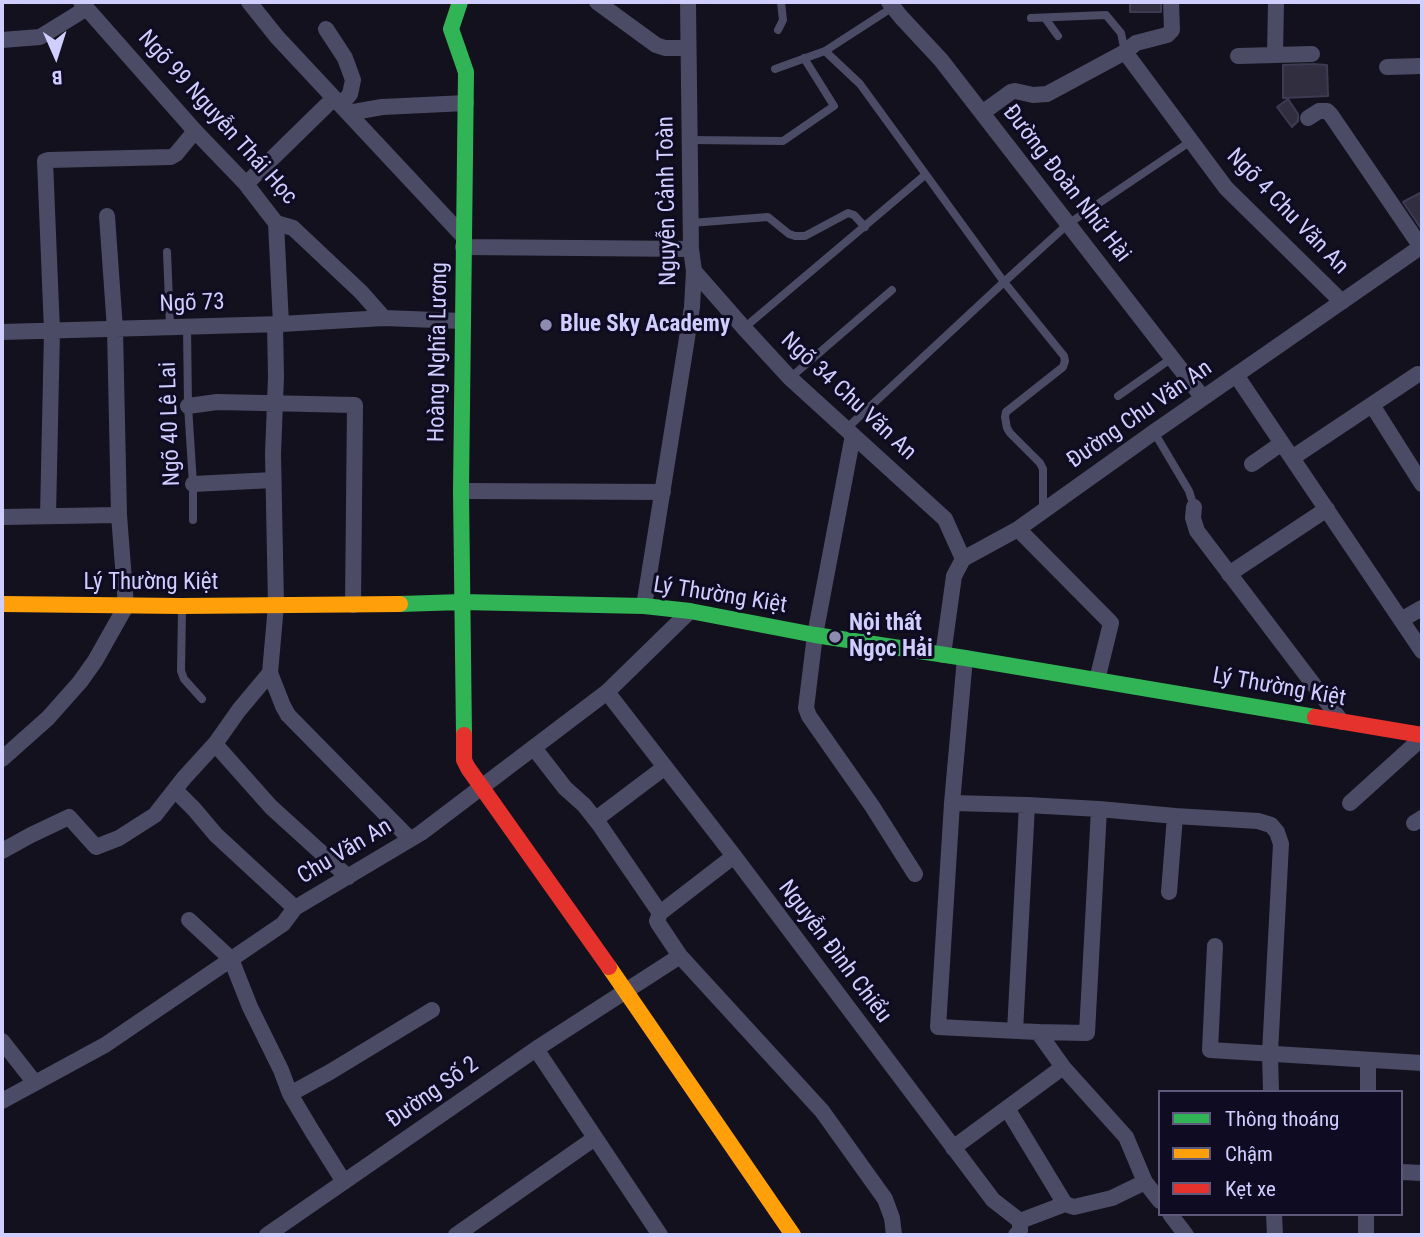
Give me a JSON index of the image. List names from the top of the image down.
{
  "streets": {
    "street": [
      "Ngõ 99 Nguyễn Thái Học",
      "Đường Đoàn Nhữ Hài",
      "Nguyễn Cảnh Toàn",
      "Ngõ 4 Chu Văn An",
      "Ngõ 73",
      "Hoàng Nghĩa Lương",
      "Ngõ 34 Chu Văn An",
      "Đường Chu Văn An",
      "Lý Thường Kiệt",
      "Chu Văn An",
      "Nguyễn Đình Chiểu",
      "Đường Số 2"
    ],
    "lane": ["Ngõ 40 Lê Lai"]
  },
  "crossings": [
    ["Ngõ 99 Nguyễn Thái Học", "Ngõ 73"],
    ["Đường Đoàn Nhữ Hài", "Đường Chu Văn An"],
    ["Nguyễn Cảnh Toàn", "Ngõ 34 Chu Văn An"],
    ["Nguyễn Cảnh Toàn", "Lý Thường Kiệt"],
    ["Ngõ 4 Chu Văn An", "Đường Chu Văn An"],
    ["Ngõ 73", "Hoàng Nghĩa Lương"],
    ["Ngõ 73", "Ngõ 40 Lê Lai"],
    ["Hoàng Nghĩa Lương", "Lý Thường Kiệt"],
    ["Hoàng Nghĩa Lương", "Chu Văn An"],
    ["Hoàng Nghĩa Lương", "Đường Số 2"],
    ["Ngõ 34 Chu Văn An", "Đường Chu Văn An"],
    ["Lý Thường Kiệt", "Chu Văn An"],
    ["Chu Văn An", "Nguyễn Đình Chiểu"]
  ],
  "places": ["Blue Sky Academy", "Nội thất Ngọc Hải"],
  "legend": ["Thông thoáng", "Chậm", "Kẹt xe"],
  "north": "bottom"
}
